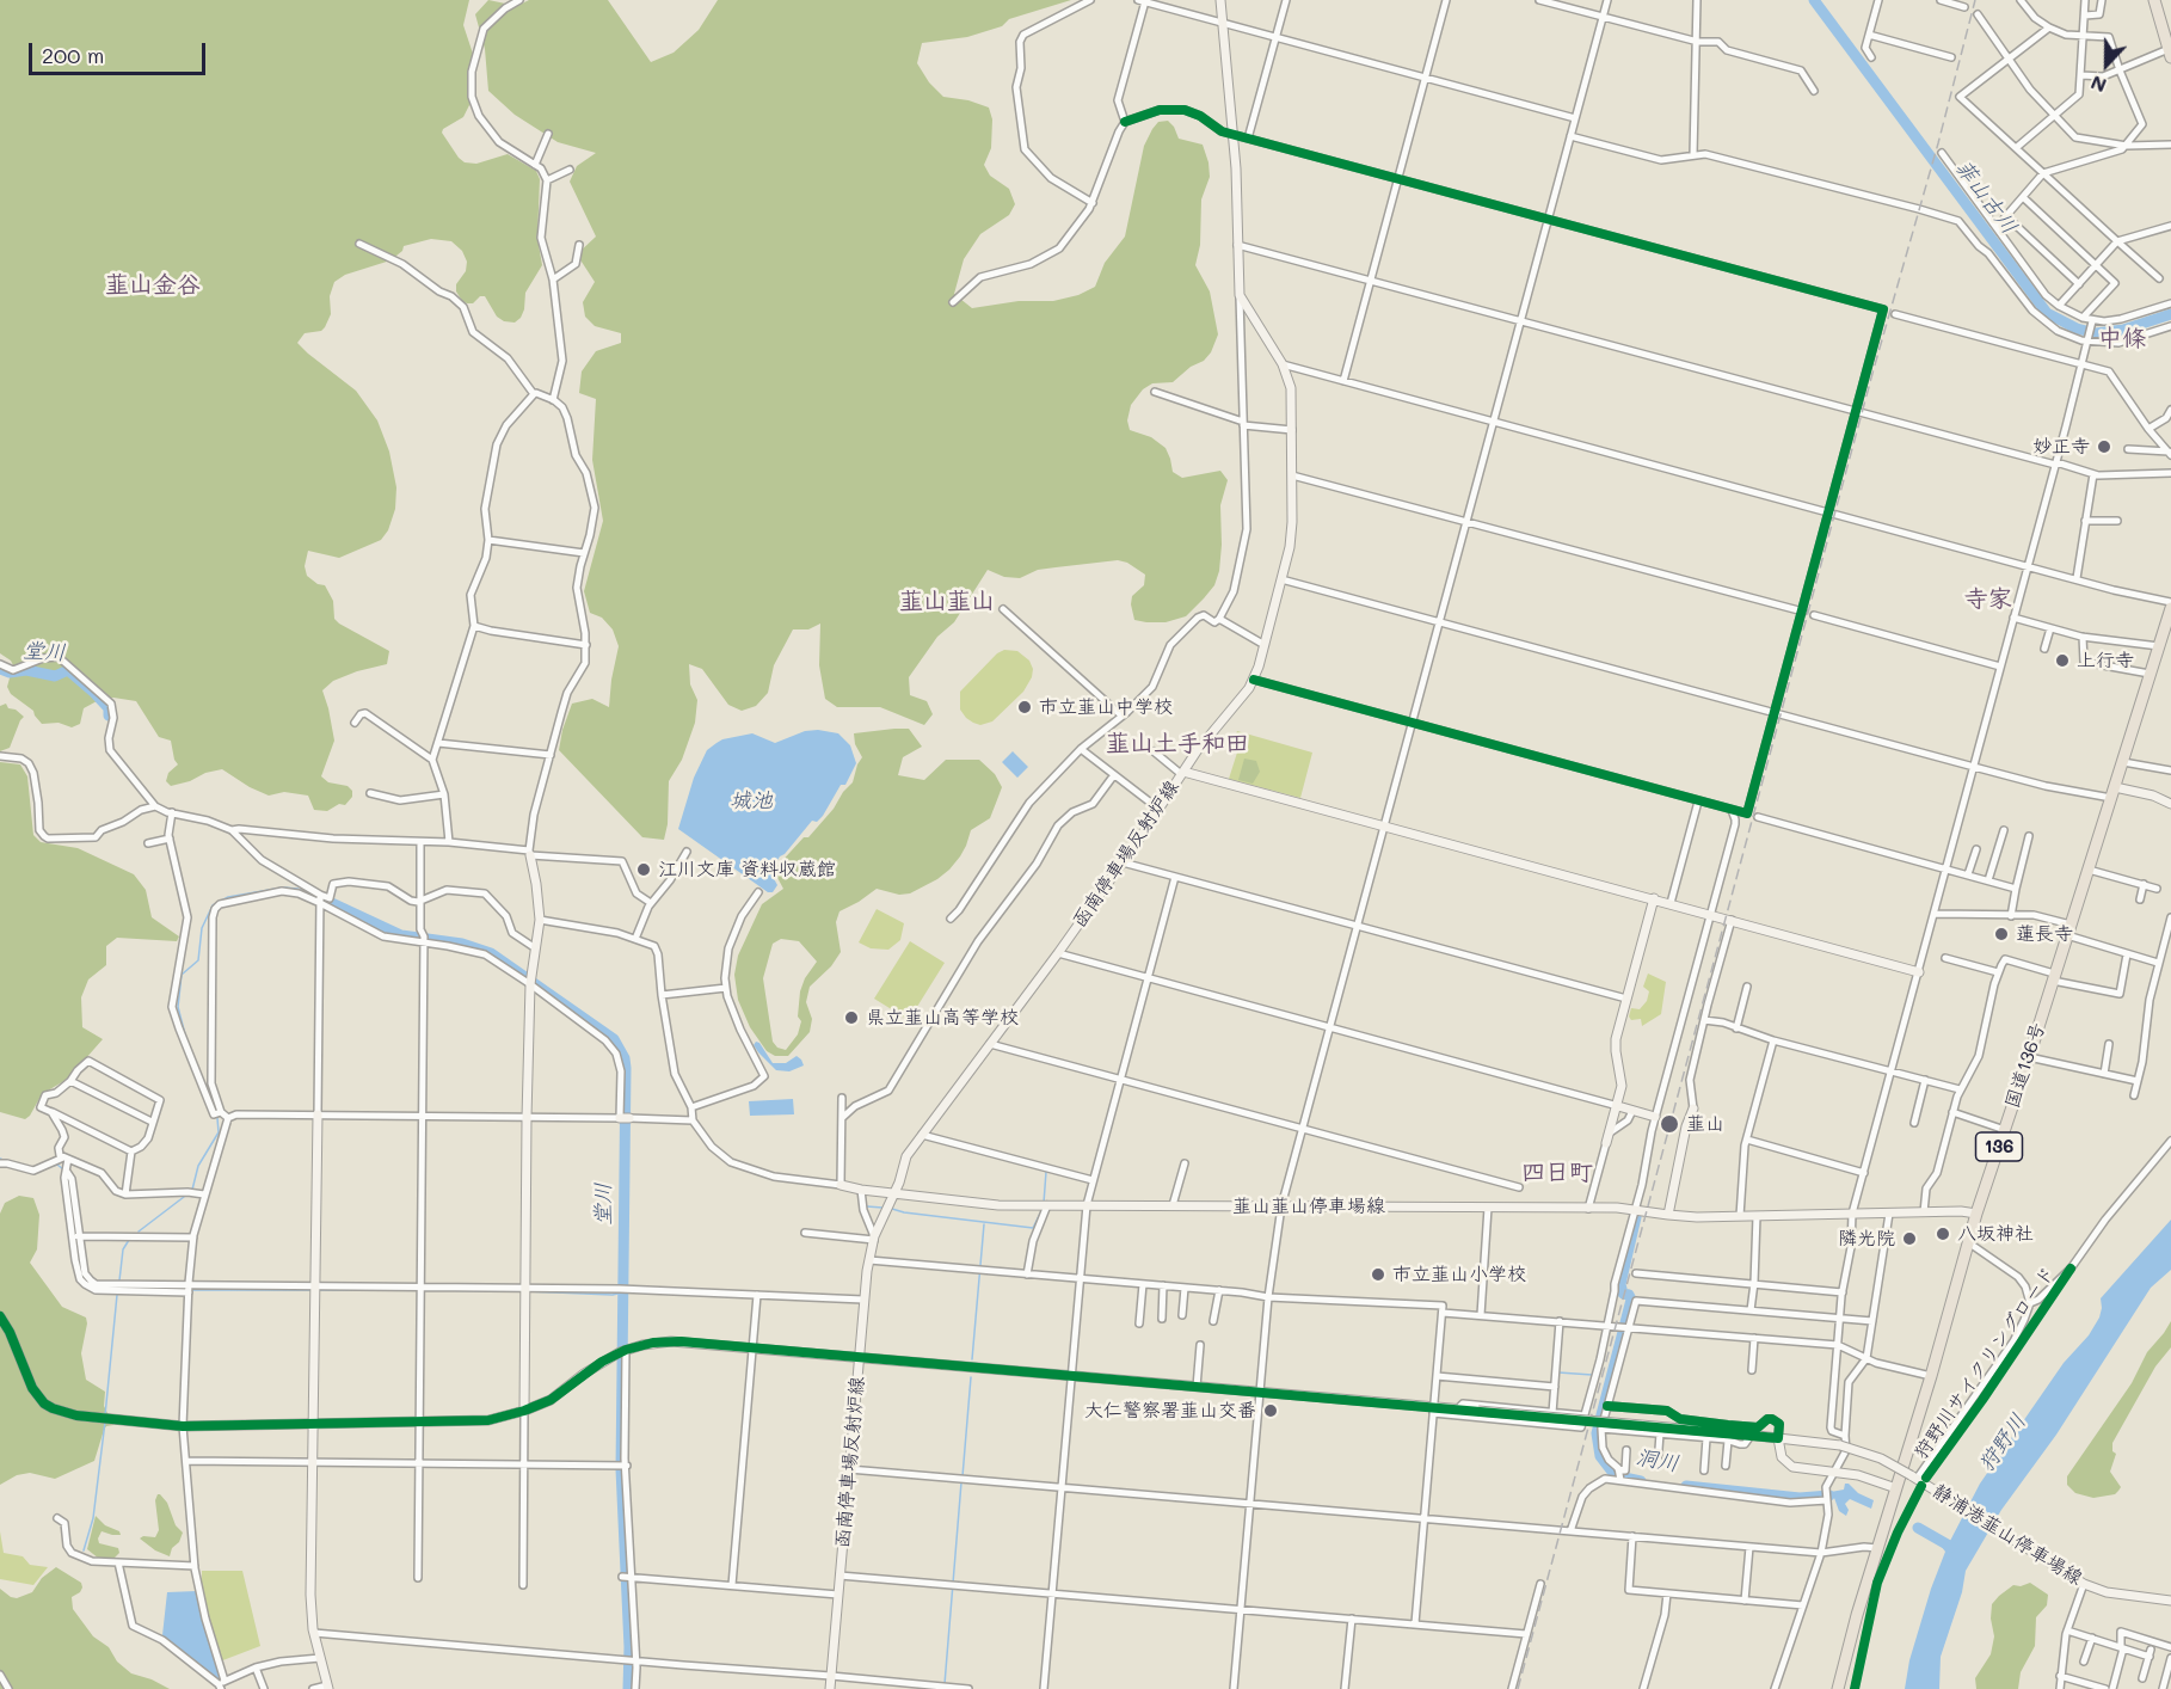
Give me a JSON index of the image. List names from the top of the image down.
{
  "streets": {
    "highway": ["国道136号", "136"],
    "street": ["函南停車場反射炉線", "韮山韮山停車場線", "静浦港韮山停車場線"],
    "cycle path": ["狩野川サイクリングロード"]
  },
  "crossings": [
    ["函南停車場反射炉線", "韮山韮山停車場線"],
    ["函南停車場反射炉線", "静浦港韮山停車場線"]
  ],
  "districts": [
    "韮山金谷",
    "中條",
    "寺家",
    "韮山韮山",
    "韮山土手和田",
    "四日町"
  ],
  "water": [
    "菲山古川",
    "堂川",
    "城池",
    "狩野川",
    "洞川"
  ],
  "places": [
    "妙正寺",
    "上行寺",
    "市立韮山中学校",
    "江川文庫 資料収蔵館",
    "蓮長寺",
    "県立韮山高等学校",
    "韮山",
    "八坂神社",
    "隣光院",
    "市立韮山小学校",
    "大仁警察署韮山交番"
  ],
  "scale_bar": "200 m",
  "north": "bottom"
}
